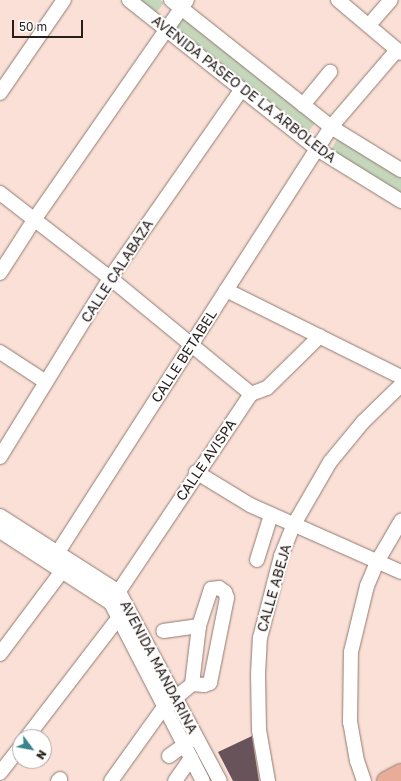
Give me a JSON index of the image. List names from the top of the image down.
{
  "streets": {
    "street": [
      "AVENIDA PASEO DE LA ARBOLEDA",
      "CALLE CALABAZA",
      "CALLE BETABEL",
      "CALLE AVISPA",
      "CALLE ABEJA",
      "AVENIDA MANDARINA"
    ]
  },
  "crossings": [
    ["AVENIDA PASEO DE LA ARBOLEDA", "CALLE CALABAZA"],
    ["AVENIDA PASEO DE LA ARBOLEDA", "CALLE BETABEL"],
    ["CALLE BETABEL", "AVENIDA MANDARINA"],
    ["CALLE AVISPA", "AVENIDA MANDARINA"]
  ],
  "scale_bar": "50 m",
  "north": "bottom right"
}
